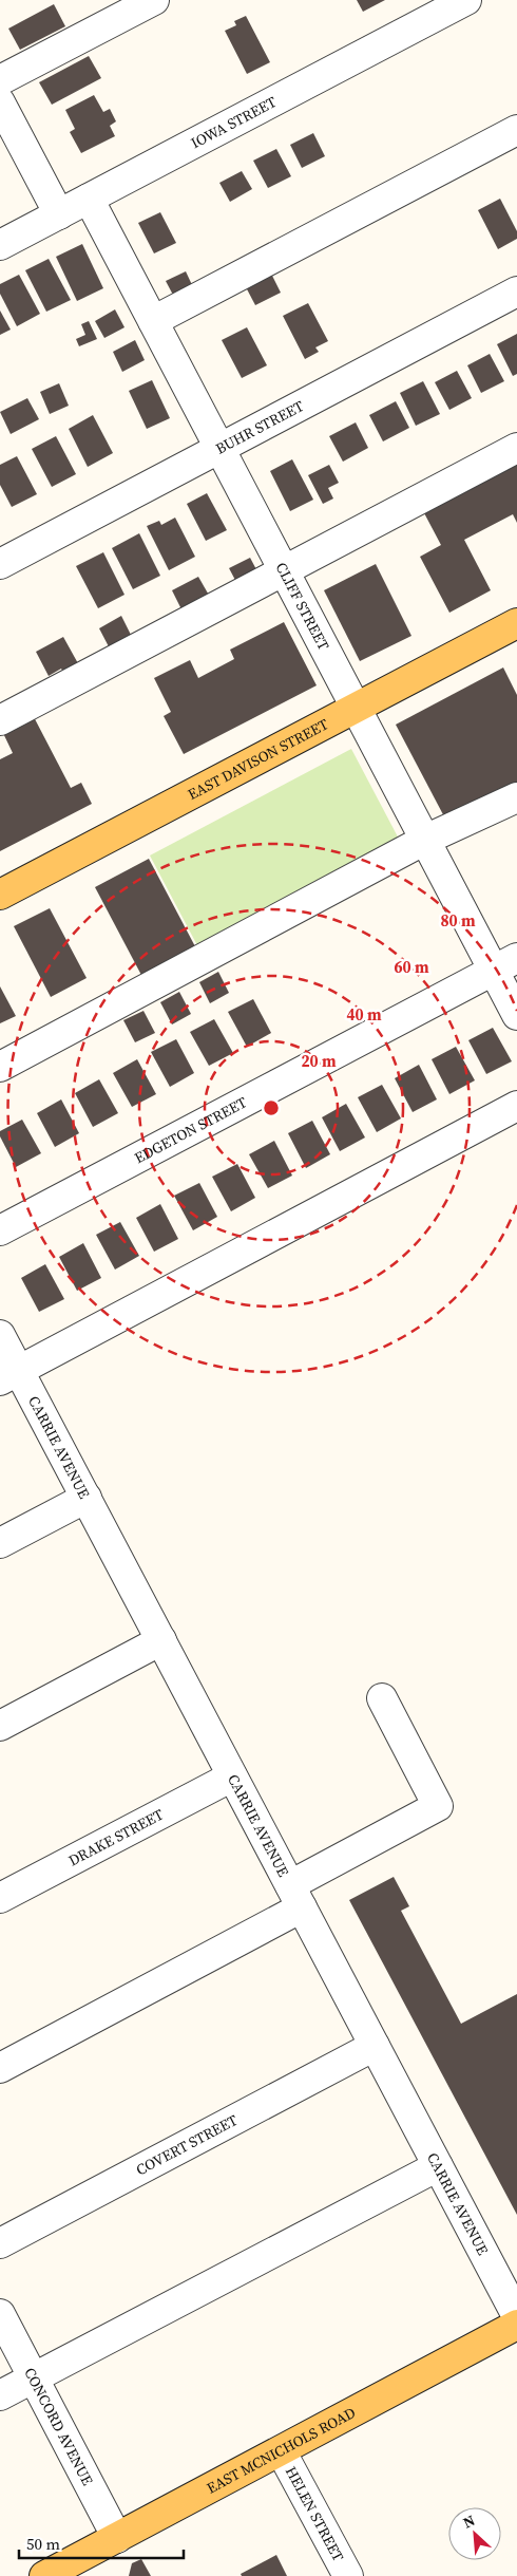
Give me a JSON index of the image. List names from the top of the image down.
{
  "streets": {
    "main road": ["EAST DAVISON STREET", "EAST MCNICHOLS ROAD"],
    "street": [
      "IOWA STREET",
      "BUHR STREET",
      "CLIFF STREET",
      "EDGETON STREET",
      "CARRIE AVENUE",
      "DRAKE STREET",
      "COVERT STREET",
      "CONCORD AVENUE",
      "HELEN STREET"
    ]
  },
  "crossings": [
    ["IOWA STREET", "CLIFF STREET"],
    ["BUHR STREET", "CLIFF STREET"],
    ["CLIFF STREET", "EAST DAVISON STREET"],
    ["CLIFF STREET", "EDGETON STREET"],
    ["CARRIE AVENUE", "DRAKE STREET"],
    ["CARRIE AVENUE", "COVERT STREET"],
    ["CONCORD AVENUE", "EAST MCNICHOLS ROAD"],
    ["EAST MCNICHOLS ROAD", "HELEN STREET"]
  ],
  "scale_bar": "50 m",
  "north": "top left",
  "rings": [
    "80 m",
    "60 m",
    "40 m",
    "20 m"
  ]
}
